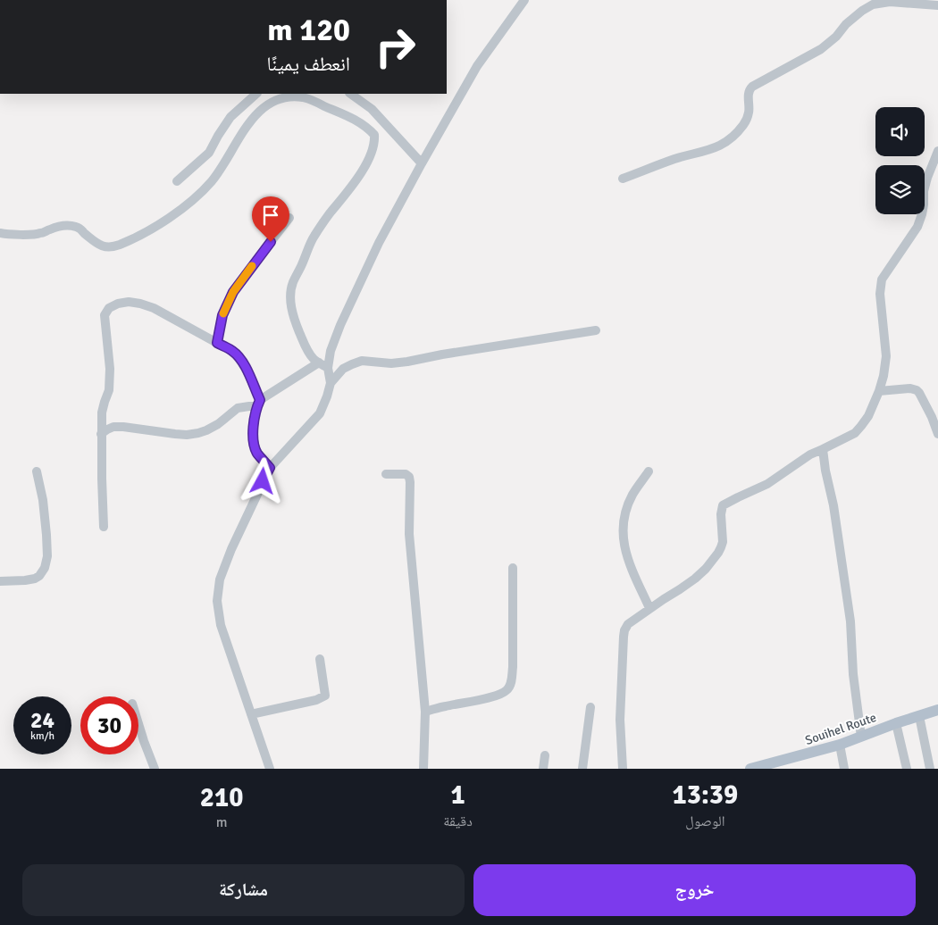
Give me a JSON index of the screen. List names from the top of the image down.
{
  "streets": {
    "main road": ["Souihel Route"]
  },
  "page": {
    "turn": ["120 m", "انعطف يمينًا"],
    "speed": "24 km/h",
    "limit": "30",
    "eta": [
      "13:39",
      "الوصول",
      "1",
      "دقيقة",
      "210",
      "m"
    ],
    "buttons": ["خروج", "مشاركة"]
  }
}
